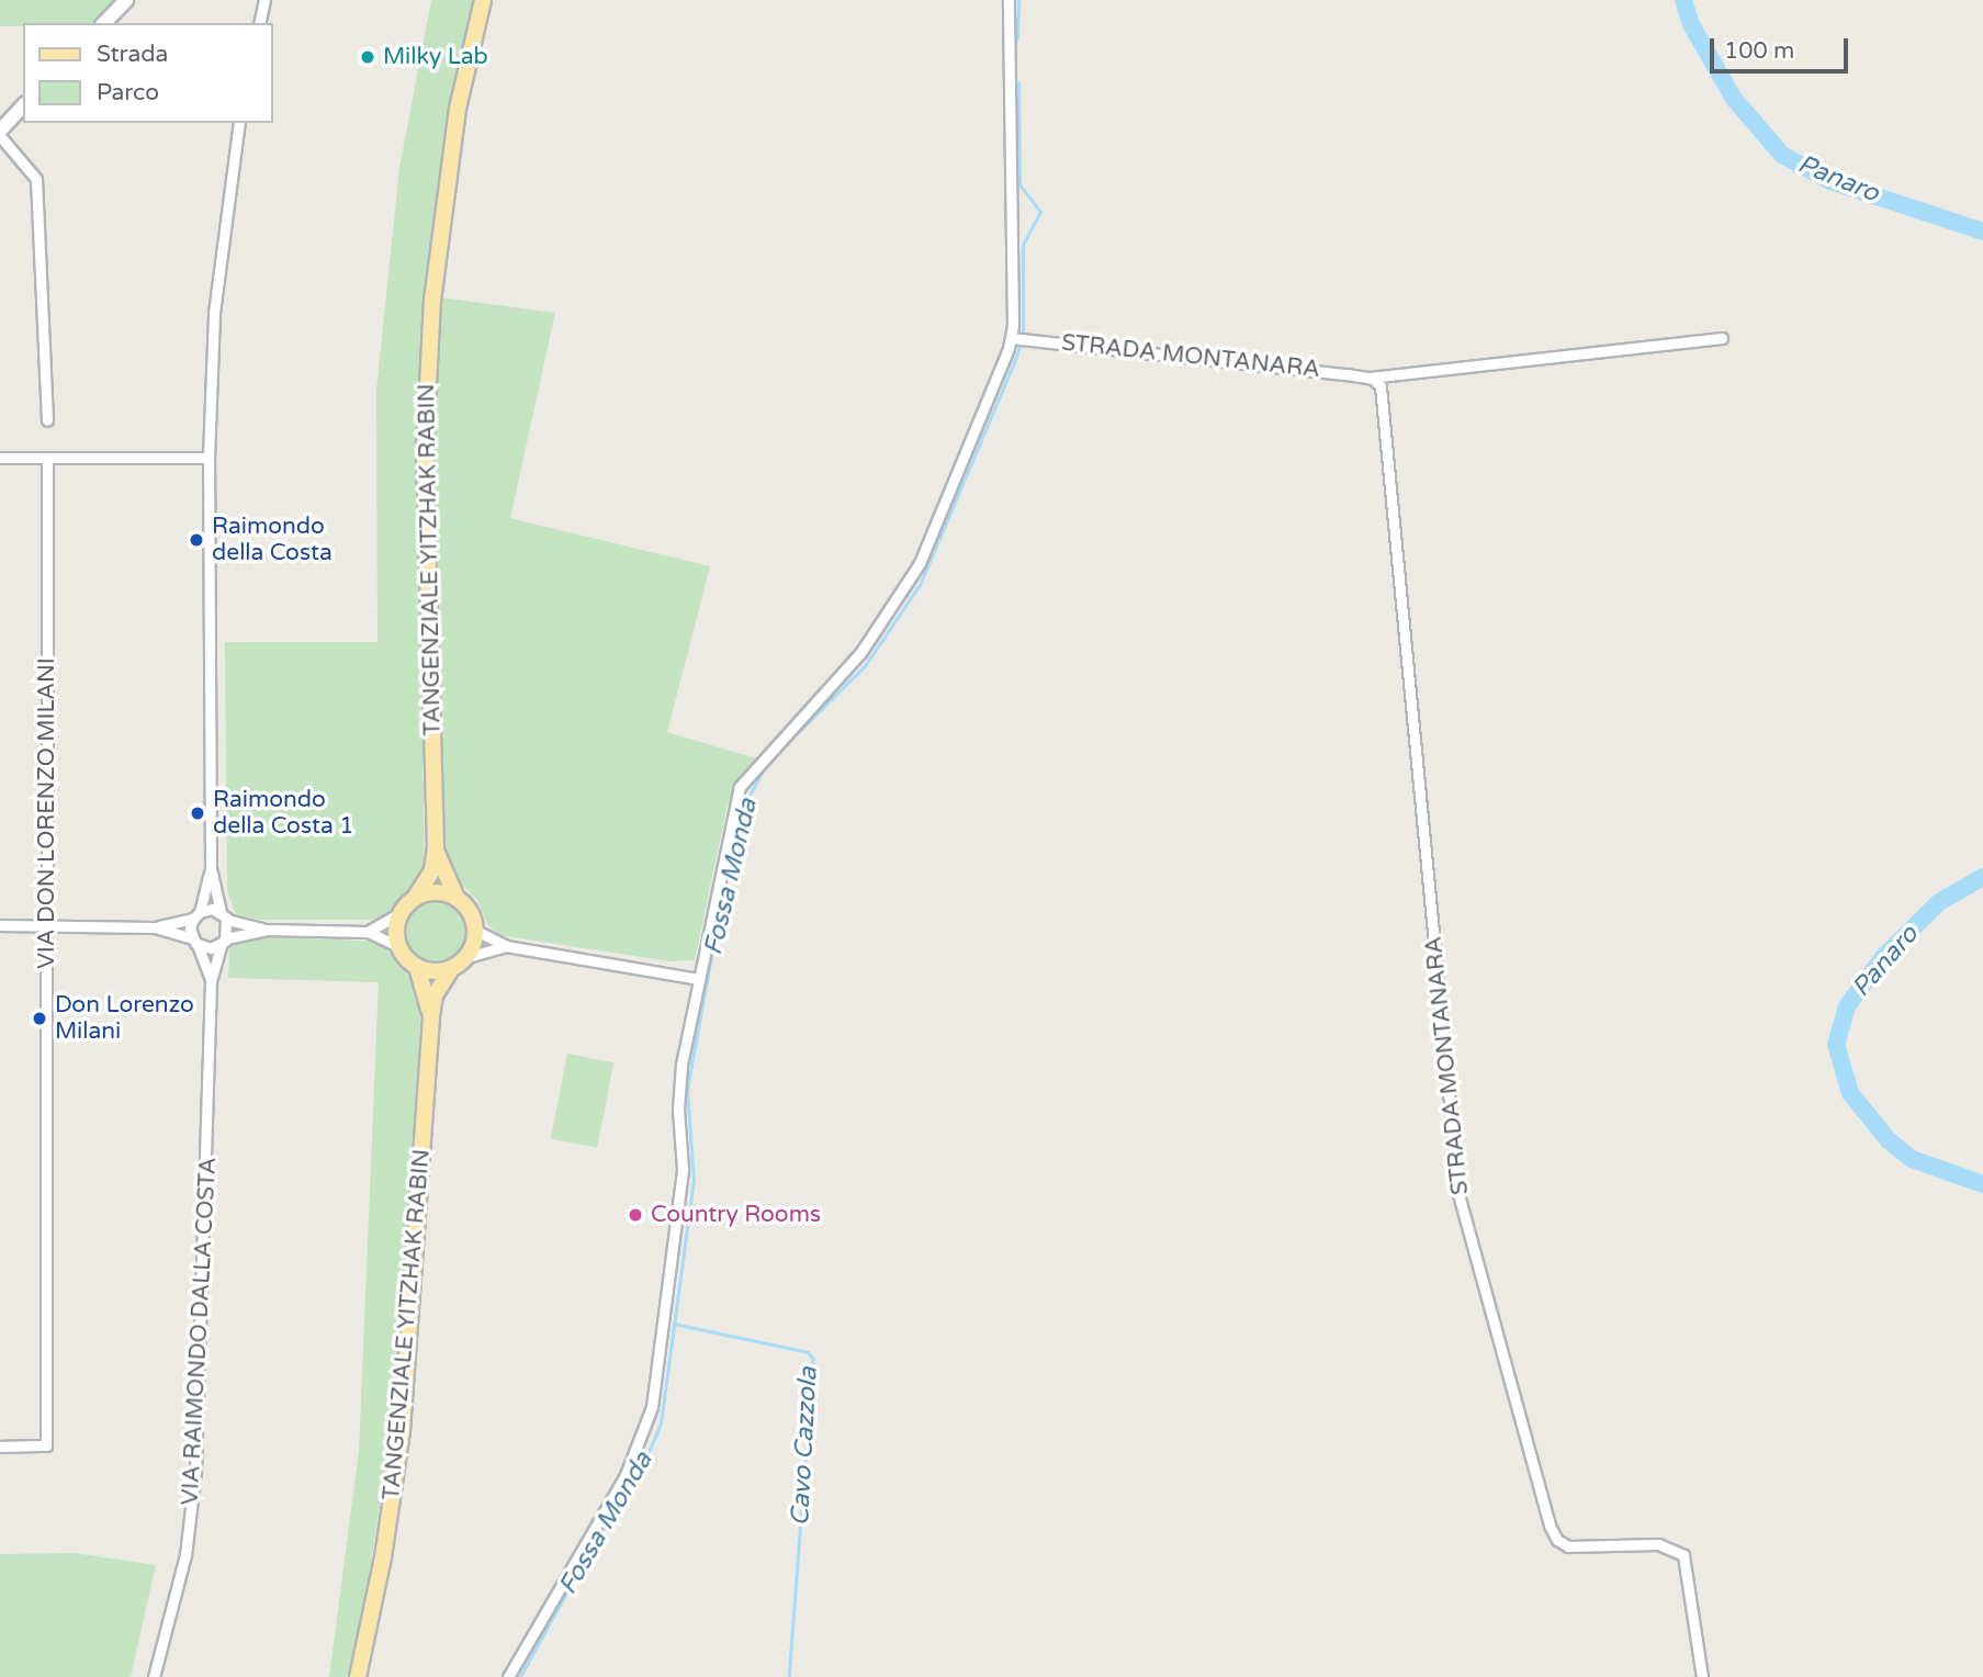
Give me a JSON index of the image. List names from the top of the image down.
{
  "streets": {
    "main road": ["TANGENZIALE YITZHAK RABIN"],
    "street": ["STRADA MONTANARA", "VIA DON LORENZO MILANI", "VIA RAIMONDO DALLA COSTA"]
  },
  "water": ["Panaro", "Fossa Monda", "Cavo Cazzola"],
  "places": [
    "Milky Lab",
    "Raimondo della Costa",
    "Raimondo della Costa 1",
    "Don Lorenzo Milani",
    "Country Rooms"
  ],
  "legend": ["Strada", "Parco"],
  "scale_bar": "100 m"
}
